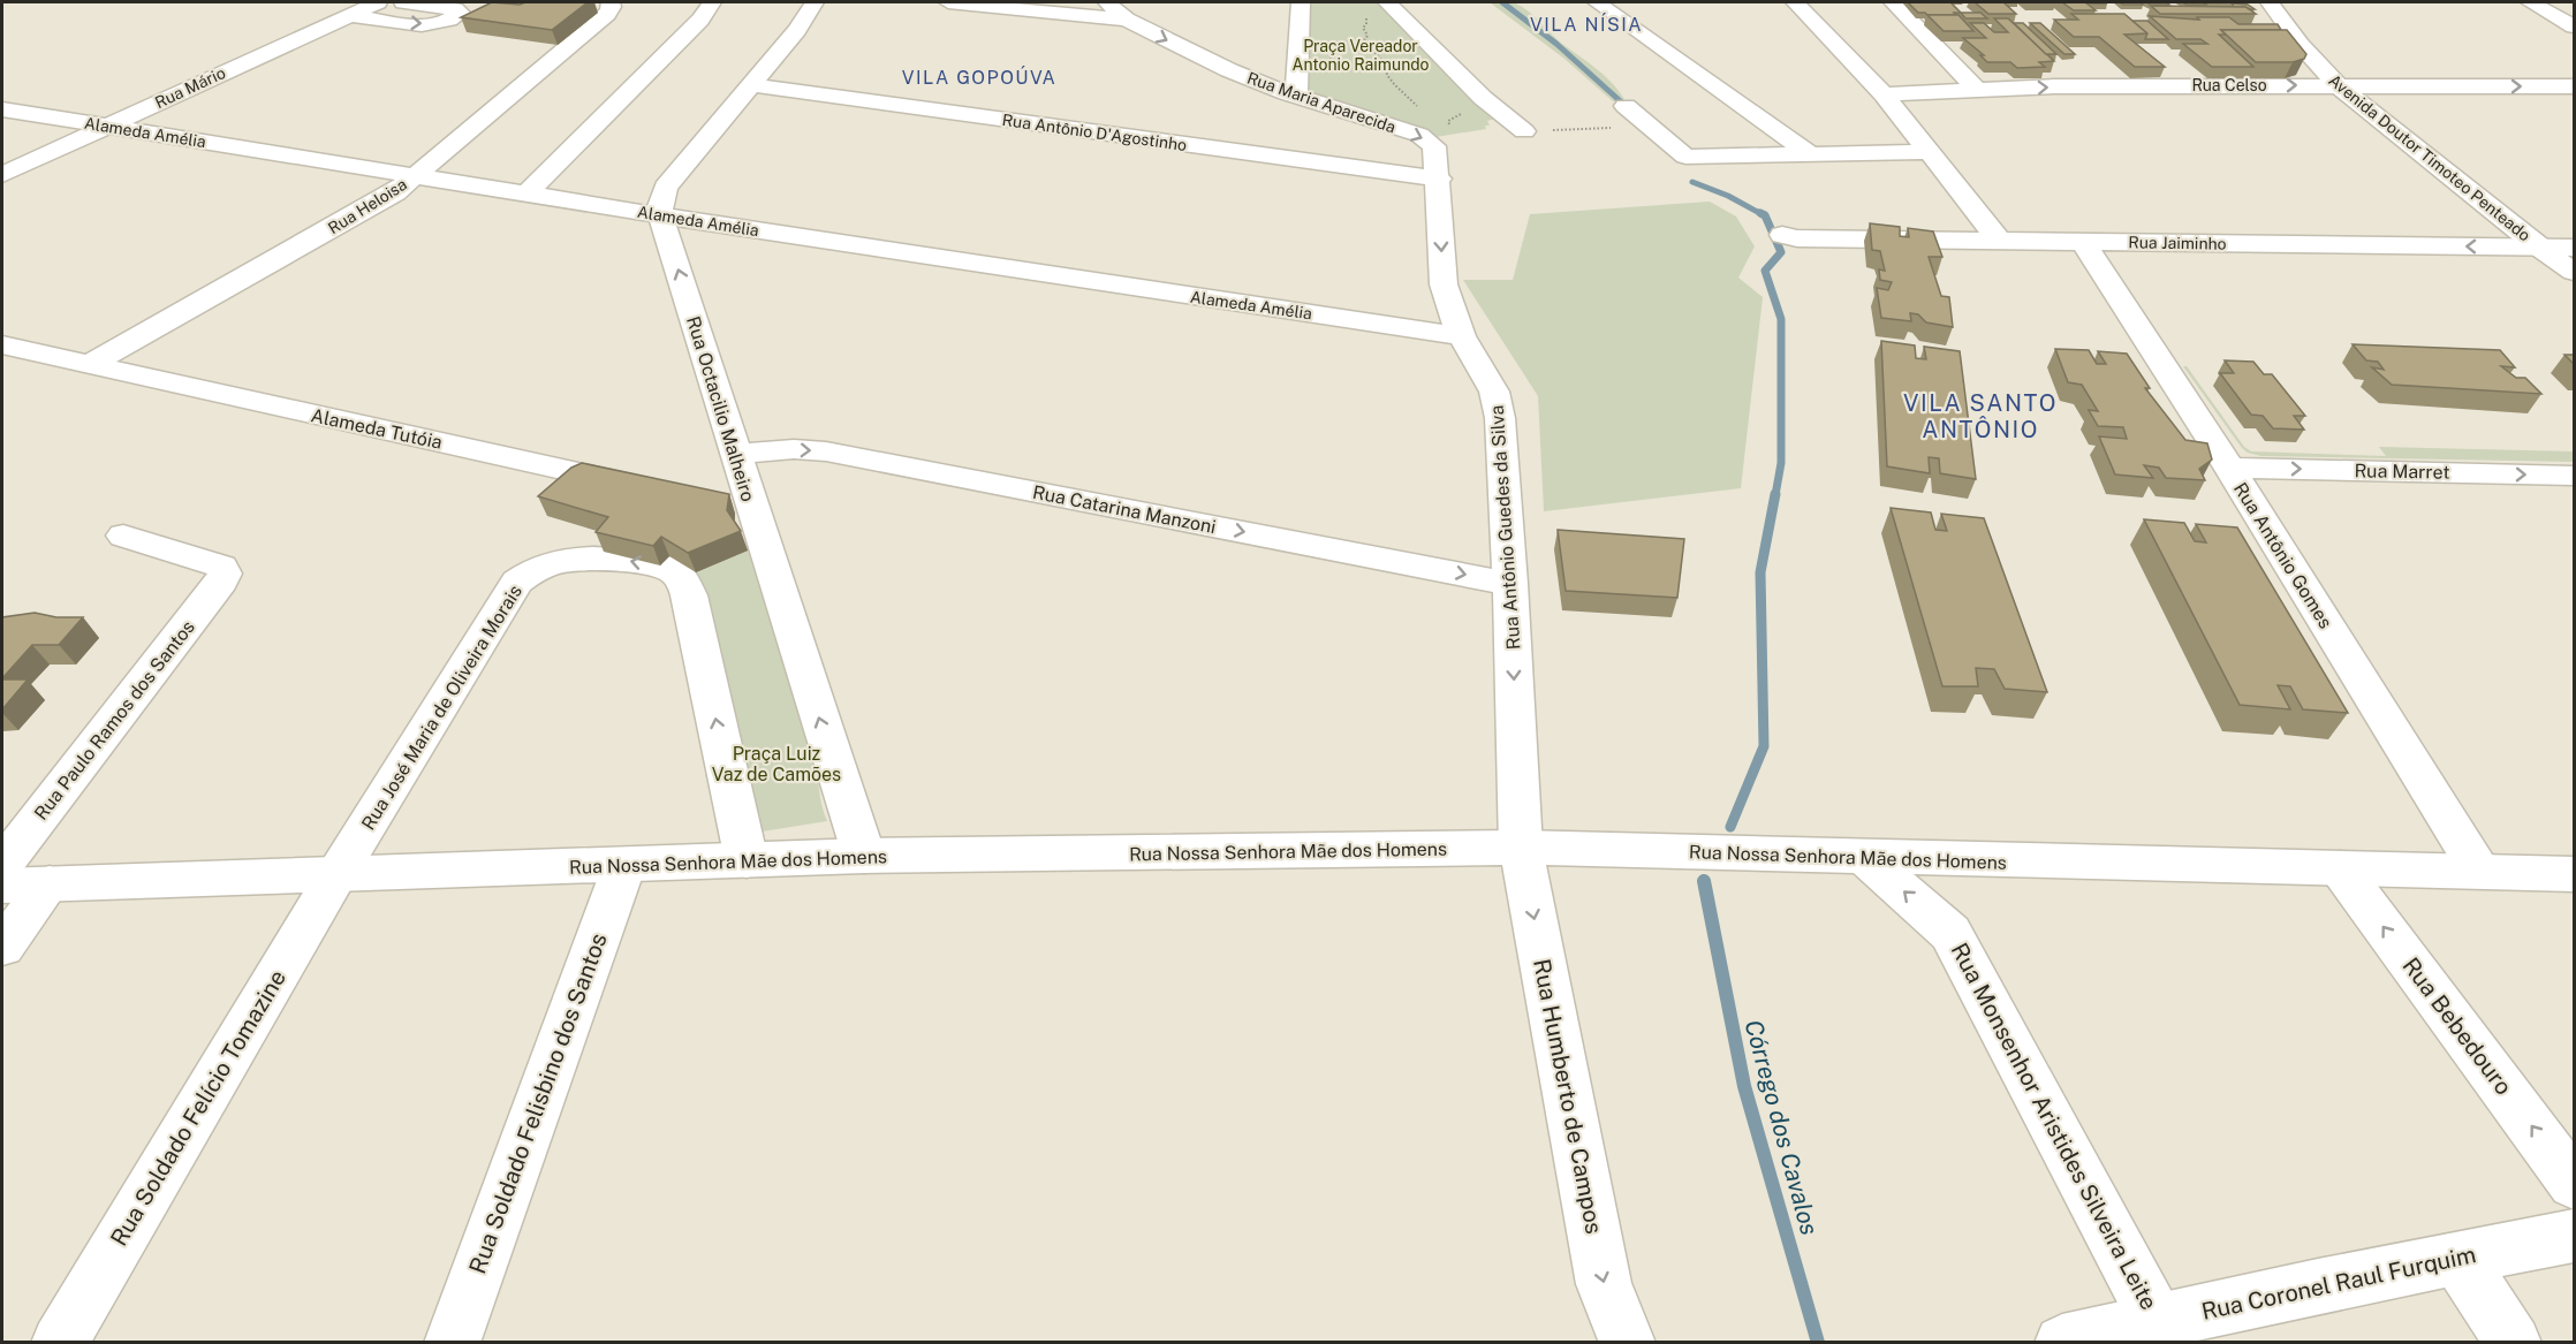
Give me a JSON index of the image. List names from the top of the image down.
{
  "streets": {
    "street": [
      "Rua Celso",
      "Rua Mário",
      "Rua Maria Aparecida",
      "Alameda Amélia",
      "Rua Antônio D'Agostinho",
      "Avenida Doutor Timoteo Penteado",
      "Rua Heloisa",
      "Rua Jaiminho",
      "Rua Octacilio Malheiro",
      "Alameda Tutóia",
      "Rua Marret",
      "Rua Catarina Manzoni",
      "Rua Antônio Guedes da Silva",
      "Rua Antônio Gomes",
      "Rua José Maria de Oliveira Morais",
      "Rua Paulo Ramos dos Santos",
      "Rua Nossa Senhora Mãe dos Homens",
      "Rua Bebedouro",
      "Rua Humberto de Campos",
      "Rua Soldado Felisbino dos Santos",
      "Rua Soldado Felício Tomazine",
      "Rua Monsenhor Aristides Silveira Leite",
      "Rua Coronel Raul Furquim"
    ]
  },
  "crossings": [
    ["Rua Celso", "Avenida Doutor Timoteo Penteado"],
    ["Rua Mário", "Alameda Amélia"],
    ["Rua Maria Aparecida", "Rua Antônio D'Agostinho"],
    ["Rua Maria Aparecida", "Rua Antônio Guedes da Silva"],
    ["Alameda Amélia", "Rua Heloisa"],
    ["Alameda Amélia", "Rua Octacilio Malheiro"],
    ["Alameda Amélia", "Rua Antônio Guedes da Silva"],
    ["Rua Antônio D'Agostinho", "Rua Antônio Guedes da Silva"],
    ["Avenida Doutor Timoteo Penteado", "Rua Jaiminho"],
    ["Rua Heloisa", "Alameda Tutóia"],
    ["Rua Jaiminho", "Rua Antônio Gomes"],
    ["Rua Octacilio Malheiro", "Rua Catarina Manzoni"],
    ["Rua Octacilio Malheiro", "Rua Nossa Senhora Mãe dos Homens"],
    ["Rua Marret", "Rua Antônio Gomes"],
    ["Rua Catarina Manzoni", "Rua Antônio Guedes da Silva"],
    ["Rua Antônio Guedes da Silva", "Rua Nossa Senhora Mãe dos Homens"],
    ["Rua Antônio Guedes da Silva", "Rua Humberto de Campos"],
    ["Rua Antônio Gomes", "Rua Nossa Senhora Mãe dos Homens"],
    ["Rua José Maria de Oliveira Morais", "Rua Nossa Senhora Mãe dos Homens"],
    ["Rua José Maria de Oliveira Morais", "Rua Soldado Felício Tomazine"],
    ["Rua Nossa Senhora Mãe dos Homens", "Rua Bebedouro"],
    ["Rua Nossa Senhora Mãe dos Homens", "Rua Humberto de Campos"],
    ["Rua Nossa Senhora Mãe dos Homens", "Rua Soldado Felisbino dos Santos"],
    ["Rua Nossa Senhora Mãe dos Homens", "Rua Soldado Felício Tomazine"],
    ["Rua Nossa Senhora Mãe dos Homens", "Rua Monsenhor Aristides Silveira Leite"],
    ["Rua Monsenhor Aristides Silveira Leite", "Rua Coronel Raul Furquim"]
  ],
  "one_way": [
    "Rua Celso",
    "Rua Maria Aparecida",
    "Rua Jaiminho",
    "Rua Octacilio Malheiro",
    "Rua Marret",
    "Rua Catarina Manzoni",
    "Rua Antônio Guedes da Silva",
    "Rua Bebedouro",
    "Rua Humberto de Campos"
  ],
  "districts": ["VILA NÍSIA", "VILA GOPOÚVA", "VILA SANTO ANTÔNIO"],
  "water": ["Córrego dos Cavalos"],
  "parks": ["Praça Vereador Antonio Raimundo", "Praça Luiz Vaz de Camões"]
}
